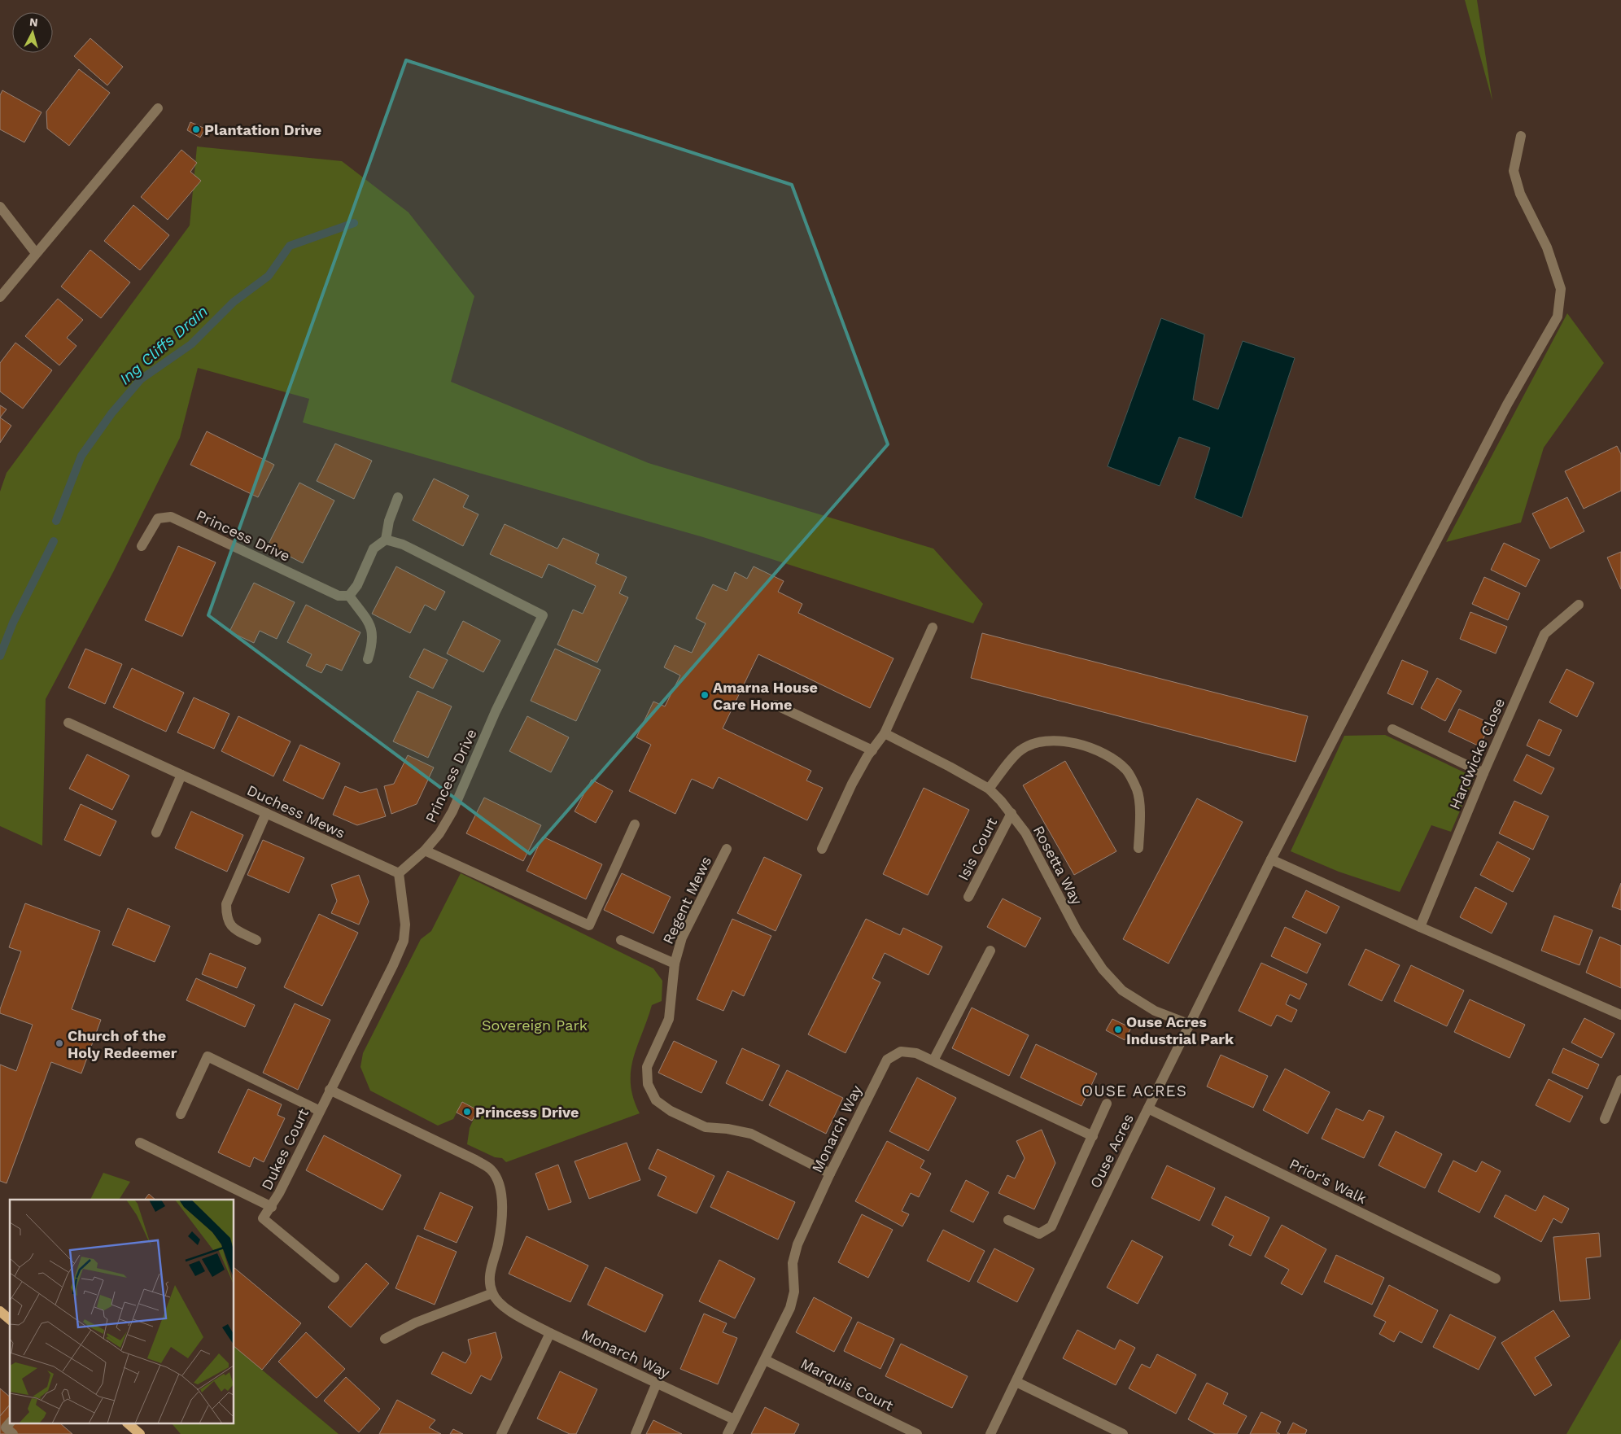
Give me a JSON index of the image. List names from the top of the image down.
{
  "streets": {
    "street": [
      "Princess Drive",
      "Hardwicke Close",
      "Duchess Mews",
      "Isis Court",
      "Rosetta Way",
      "Regent Mews",
      "Monarch Way",
      "Dukes Court",
      "Ouse Acres",
      "Prior's Walk",
      "Marquis Court"
    ]
  },
  "crossings": [
    ["Princess Drive", "Duchess Mews"],
    ["Isis Court", "Rosetta Way"],
    ["Rosetta Way", "Ouse Acres"],
    ["Regent Mews", "Monarch Way"],
    ["Monarch Way", "Marquis Court"],
    ["Ouse Acres", "Prior's Walk"]
  ],
  "districts": ["OUSE ACRES"],
  "water": ["Ing Cliffs Drain"],
  "parks": ["Sovereign Park"],
  "places": [
    "Plantation Drive",
    "Amarna House Care Home",
    "Ouse Acres Industrial Park",
    "Church of the Holy Redeemer",
    "Princess Drive"
  ],
  "north": "top"
}
